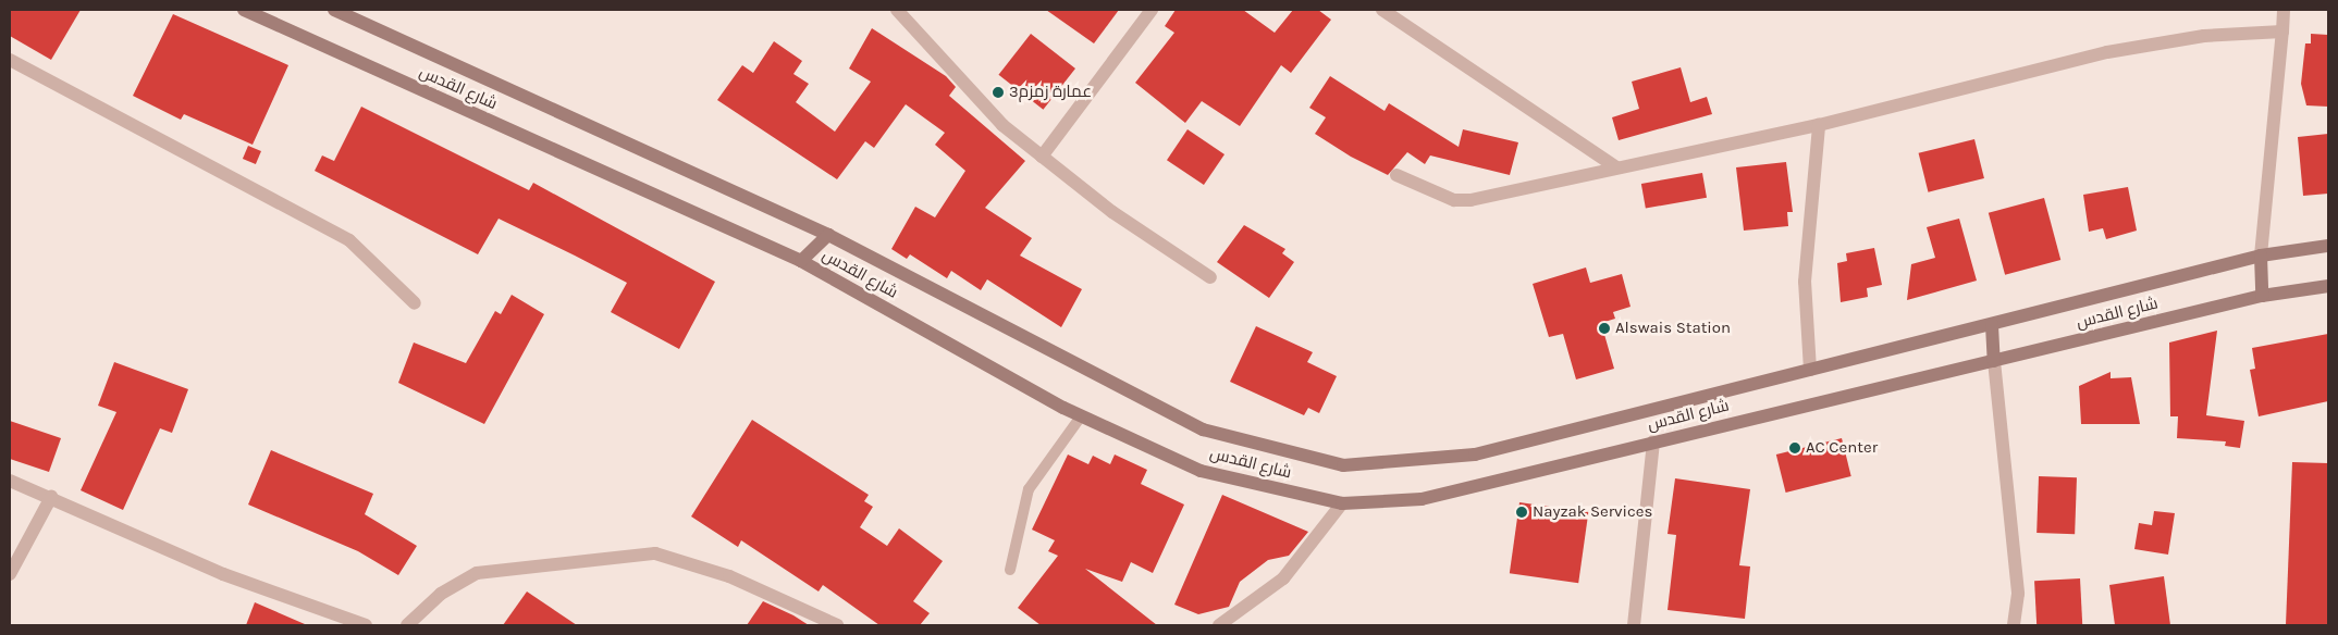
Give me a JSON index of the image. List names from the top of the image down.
{
  "streets": {
    "main road": ["شارع القدس"]
  },
  "places": [
    "عمارة زمزم3",
    "Alswais Station",
    "AC Center",
    "Nayzak Services"
  ]
}
